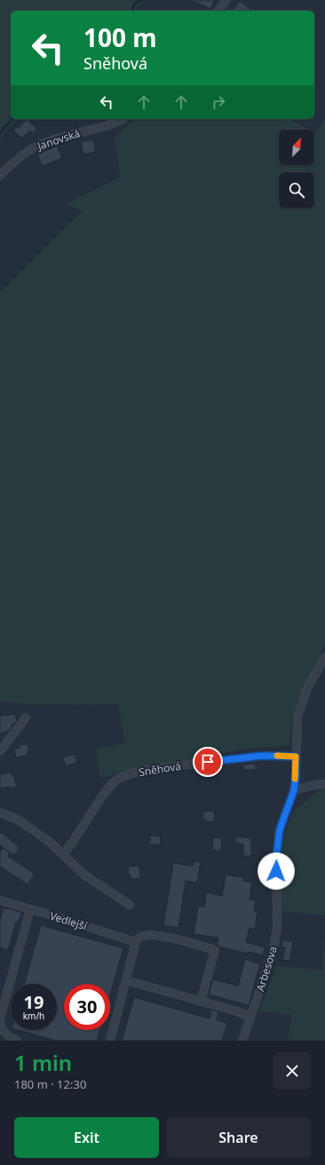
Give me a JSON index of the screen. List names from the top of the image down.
{
  "streets": {
    "street": [
      "Janovská",
      "Sněhová",
      "Vedlejší",
      "Arbesova"
    ]
  },
  "crossings": [
    ["Sněhová", "Arbesova"]
  ],
  "north": "top right",
  "page": {
    "turn": ["100 m", "Sněhová"],
    "speed": "19 km/h",
    "limit": "30",
    "heading": ["1 min", "180 m · 12:30"],
    "buttons": ["Exit", "Share"]
  }
}
